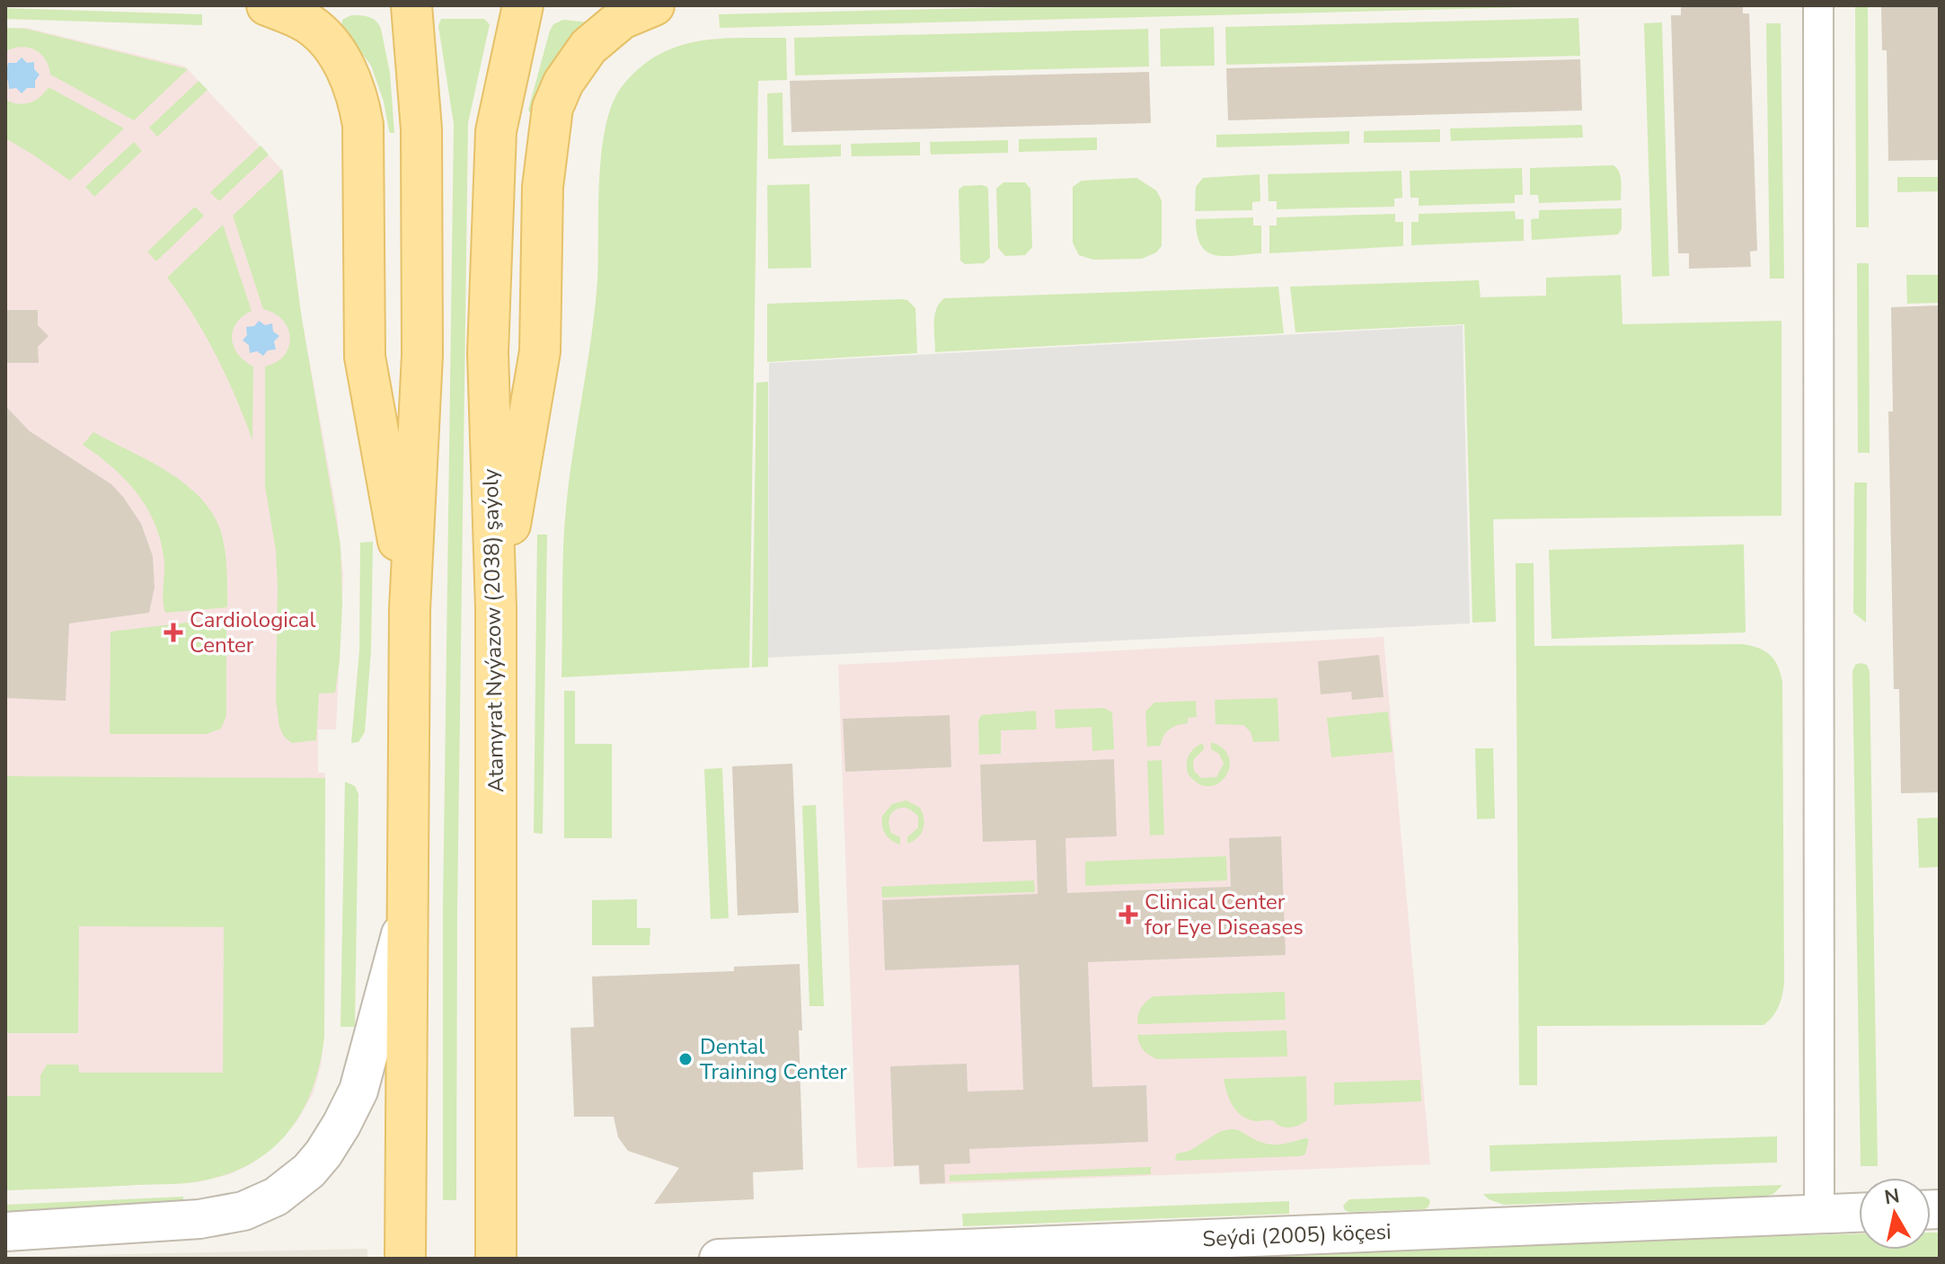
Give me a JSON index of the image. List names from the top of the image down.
{
  "streets": {
    "main road": ["Atamyrat Nyýazow (2038) şaýoly"],
    "street": ["Seýdi (2005) köçesi"]
  },
  "places": {
    "health": ["Cardiological Center", "Clinical Center for Eye Diseases"],
    "other": ["Dental Training Center"]
  },
  "north": "top"
}
